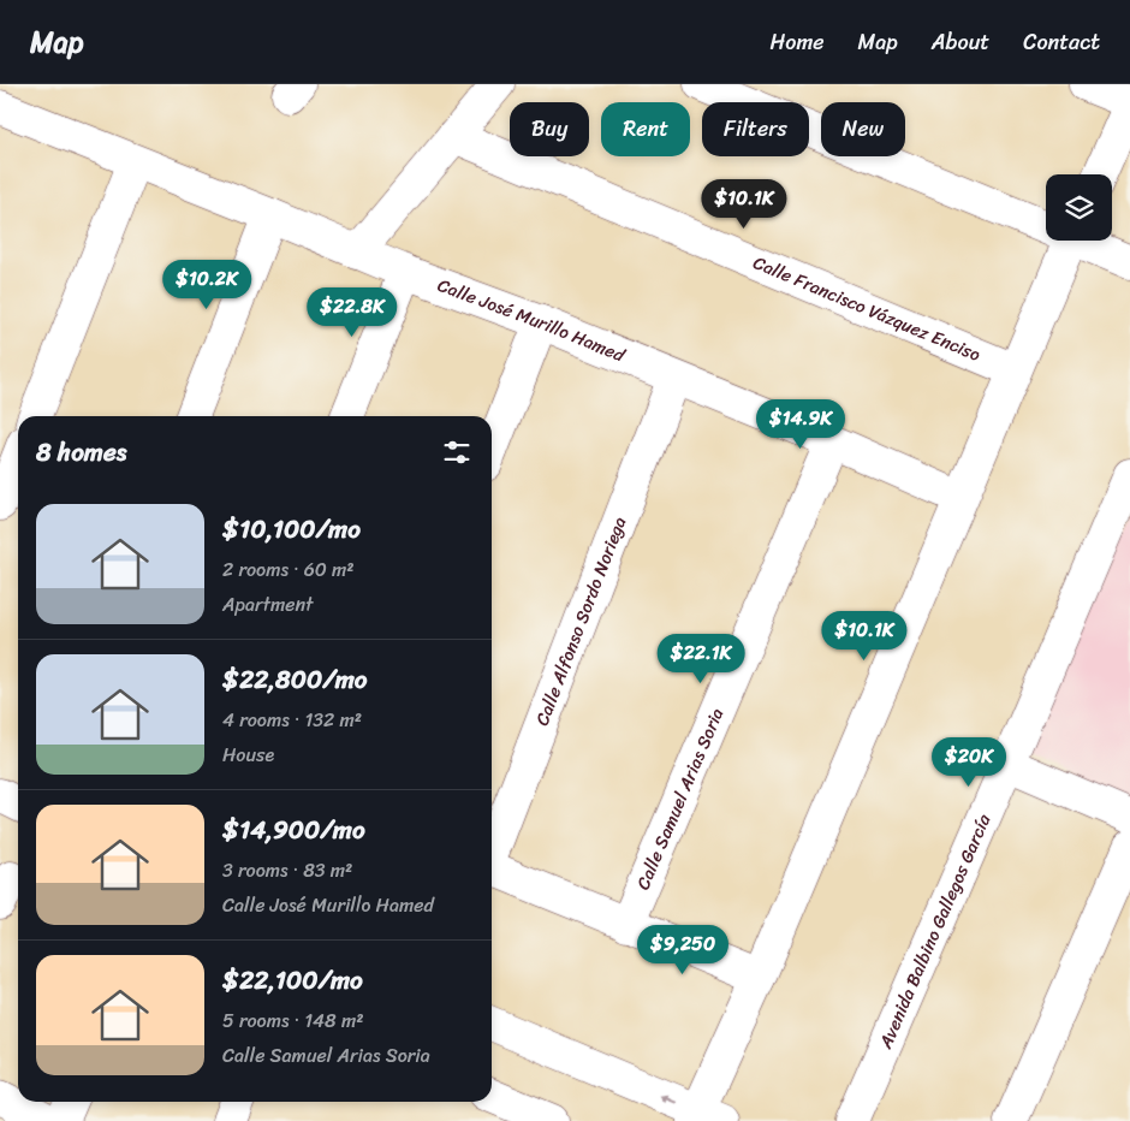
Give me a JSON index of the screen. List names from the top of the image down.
{
  "streets": {
    "street": [
      "Calle Francisco Vázquez Enciso",
      "Calle José Murillo Hamed",
      "Calle Alfonso Sordo Noriega",
      "Calle Samuel Arias Soria",
      "Avenida Balbino Gallegos García"
    ]
  },
  "crossings": [
    ["Calle José Murillo Hamed", "Calle Alfonso Sordo Noriega"],
    ["Calle José Murillo Hamed", "Calle Samuel Arias Soria"]
  ],
  "page": {
    "header": "Map",
    "nav": [
      "Home",
      "Map",
      "About",
      "Contact"
    ],
    "chip": [
      "Buy",
      "Rent",
      "Filters",
      "New"
    ],
    "price": [
      "$10.1K",
      "$10.2K",
      "$22.8K",
      "$14.9K",
      "$10.1K",
      "$22.1K",
      "$20K",
      "$9,250"
    ],
    "heading": "8 homes",
    "list": [
      {
        "name": "$10,100/mo",
        "note": "2 rooms · 60 m² · Apartment"
      },
      {
        "name": "$22,800/mo",
        "note": "4 rooms · 132 m² · House"
      },
      {
        "name": "$14,900/mo",
        "note": "3 rooms · 83 m² · Calle José Murillo Hamed"
      },
      {
        "name": "$22,100/mo",
        "note": "5 rooms · 148 m² · Calle Samuel Arias Soria"
      }
    ]
  }
}
